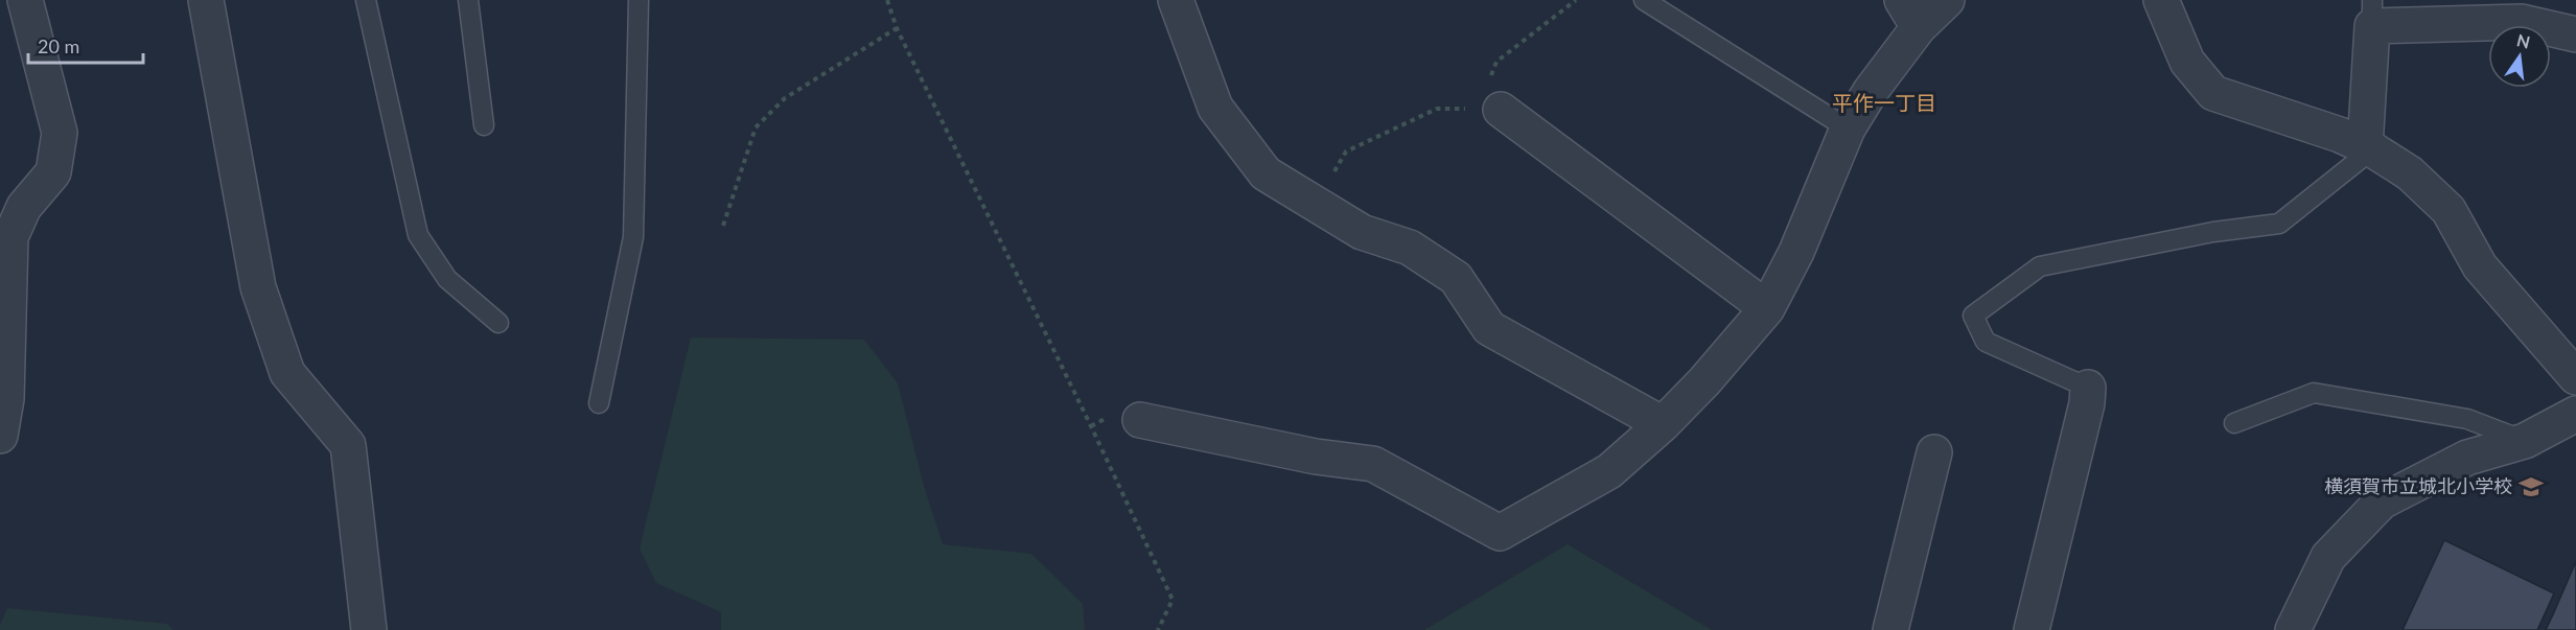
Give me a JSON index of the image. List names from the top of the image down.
{
  "districts": ["平作一丁目"],
  "places": {
    "school or university": ["横須賀市立城北小学校"]
  },
  "scale_bar": "20 m",
  "north": "top"
}
